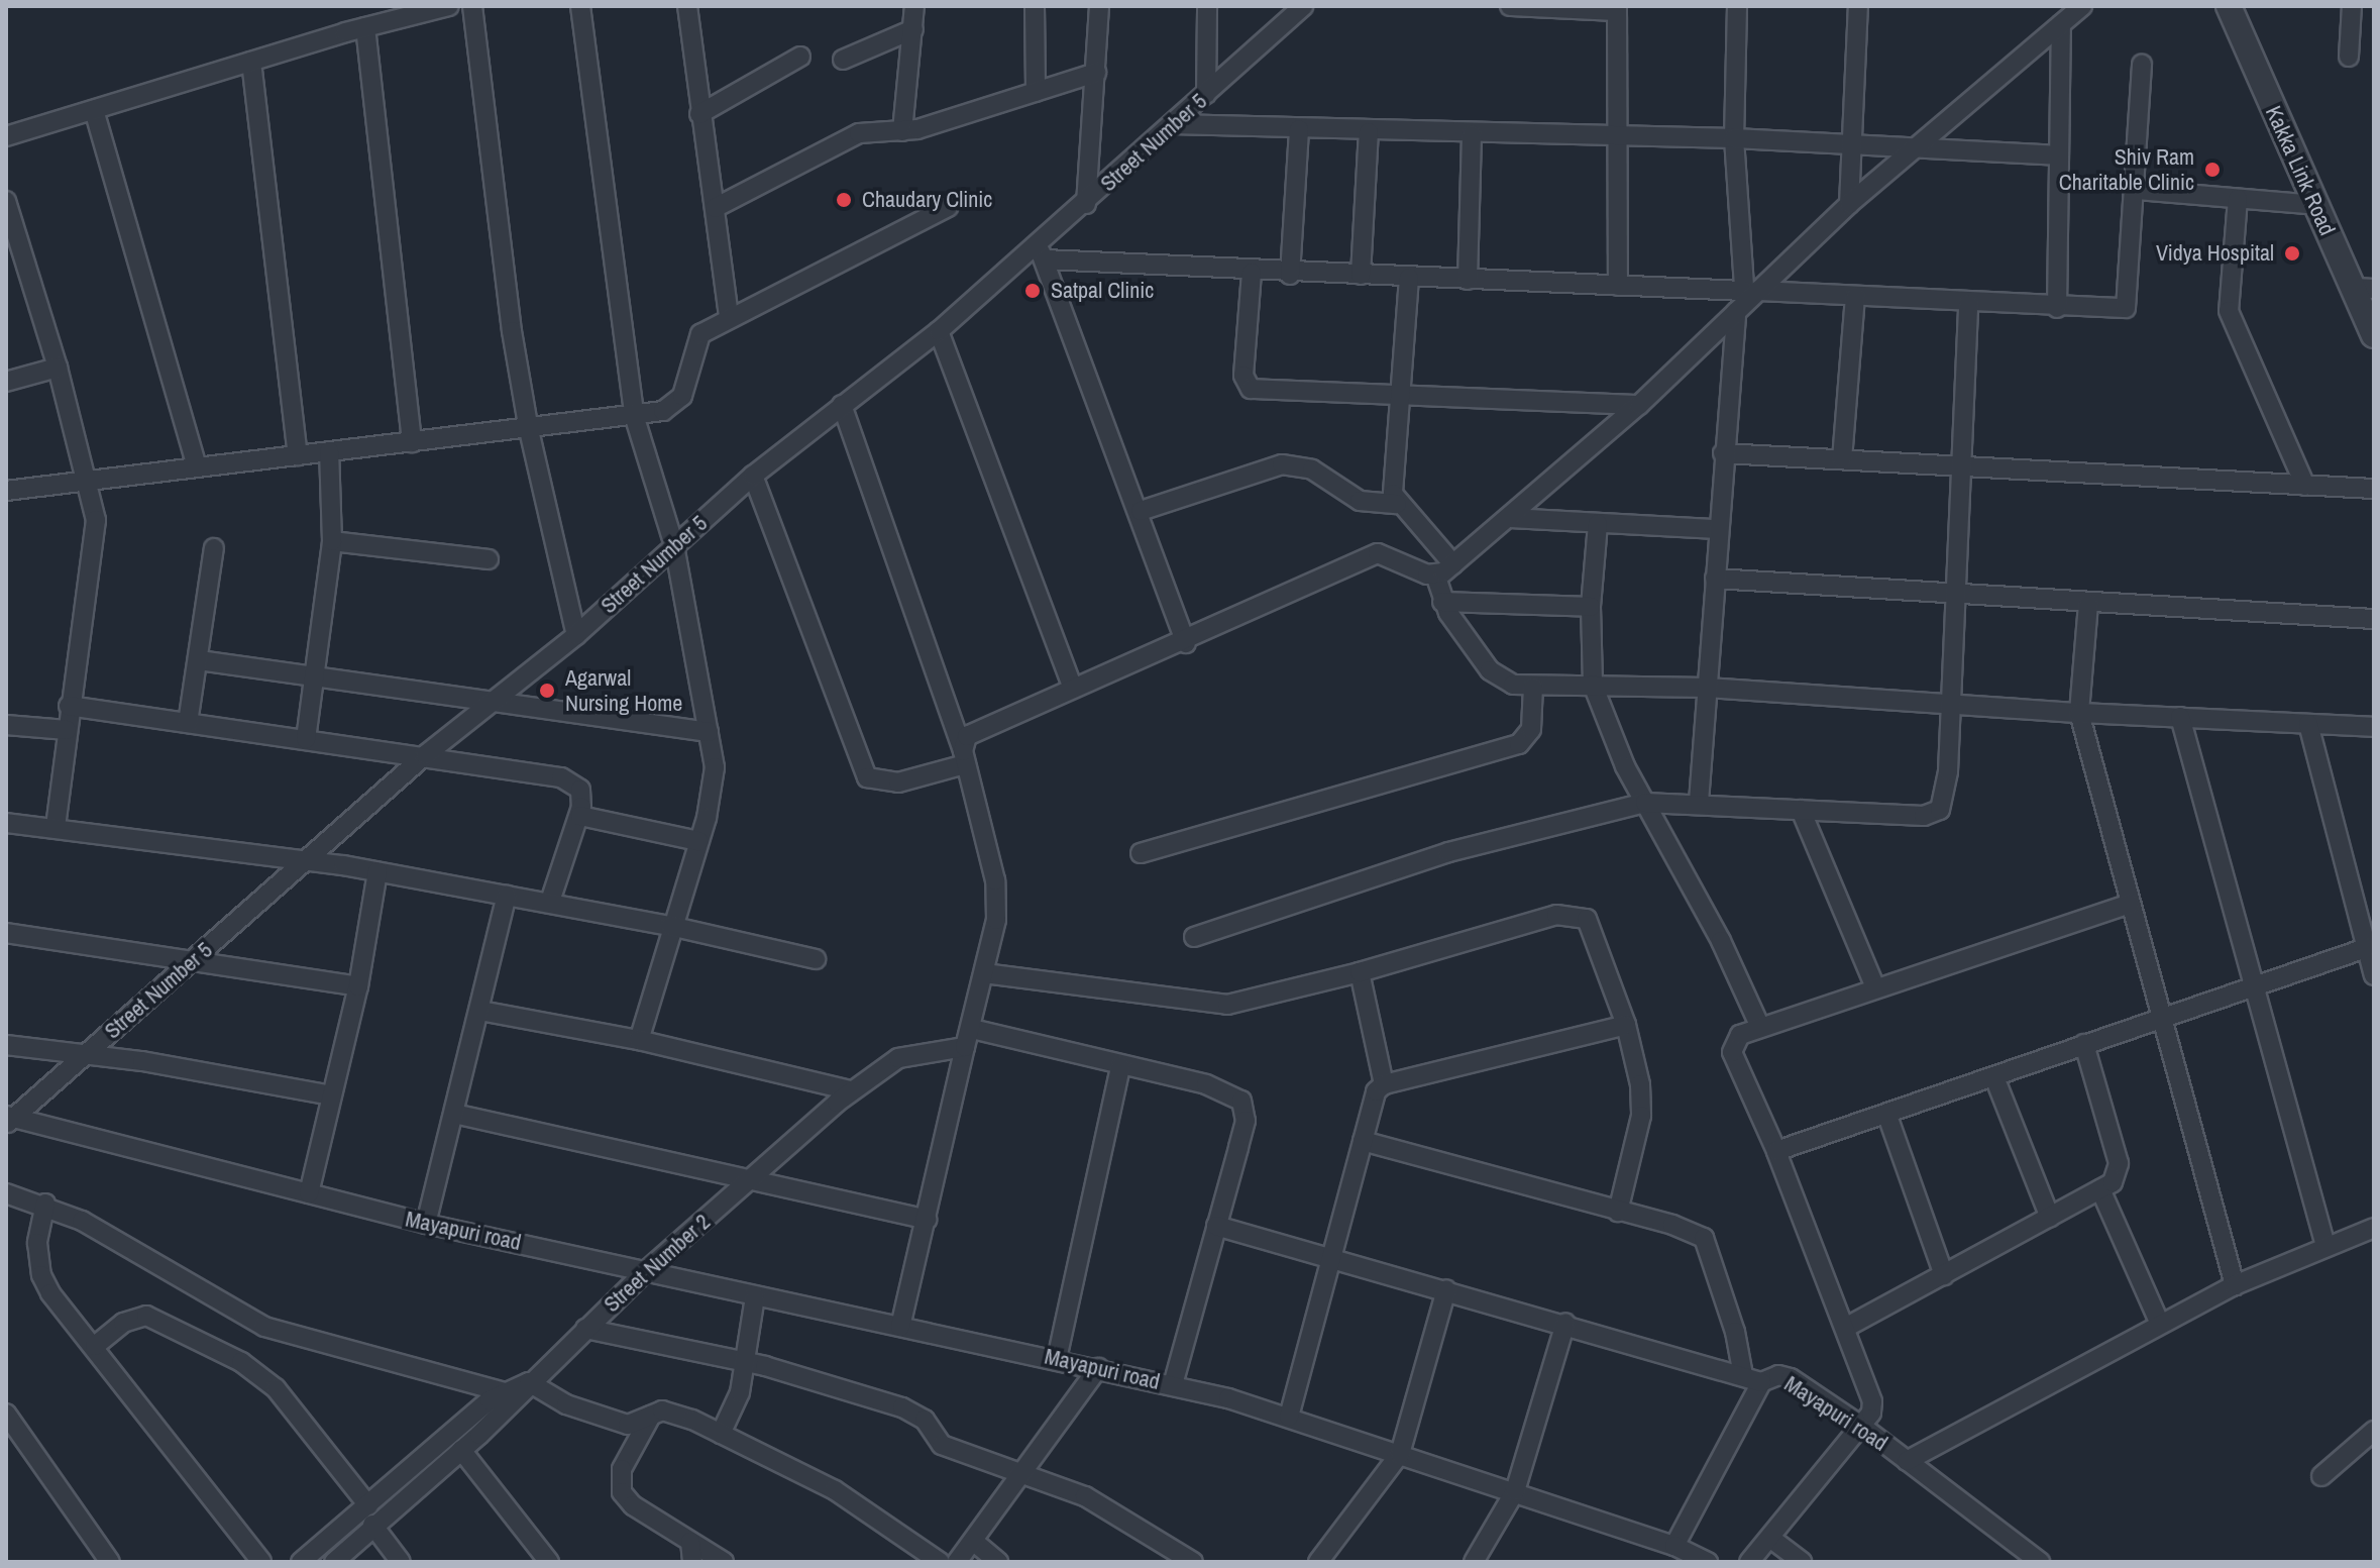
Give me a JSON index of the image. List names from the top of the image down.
{
  "streets": {
    "street": [
      "Street Number 5",
      "Kakka Link Road",
      "Mayapuri road",
      "Street Number 2"
    ]
  },
  "crossings": [
    ["Street Number 5", "Mayapuri road"],
    ["Mayapuri road", "Street Number 2"]
  ],
  "places": [
    "Shiv Ram Charitable Clinic",
    "Chaudary Clinic",
    "Vidya Hospital",
    "Satpal Clinic",
    "Agarwal Nursing Home"
  ]
}
